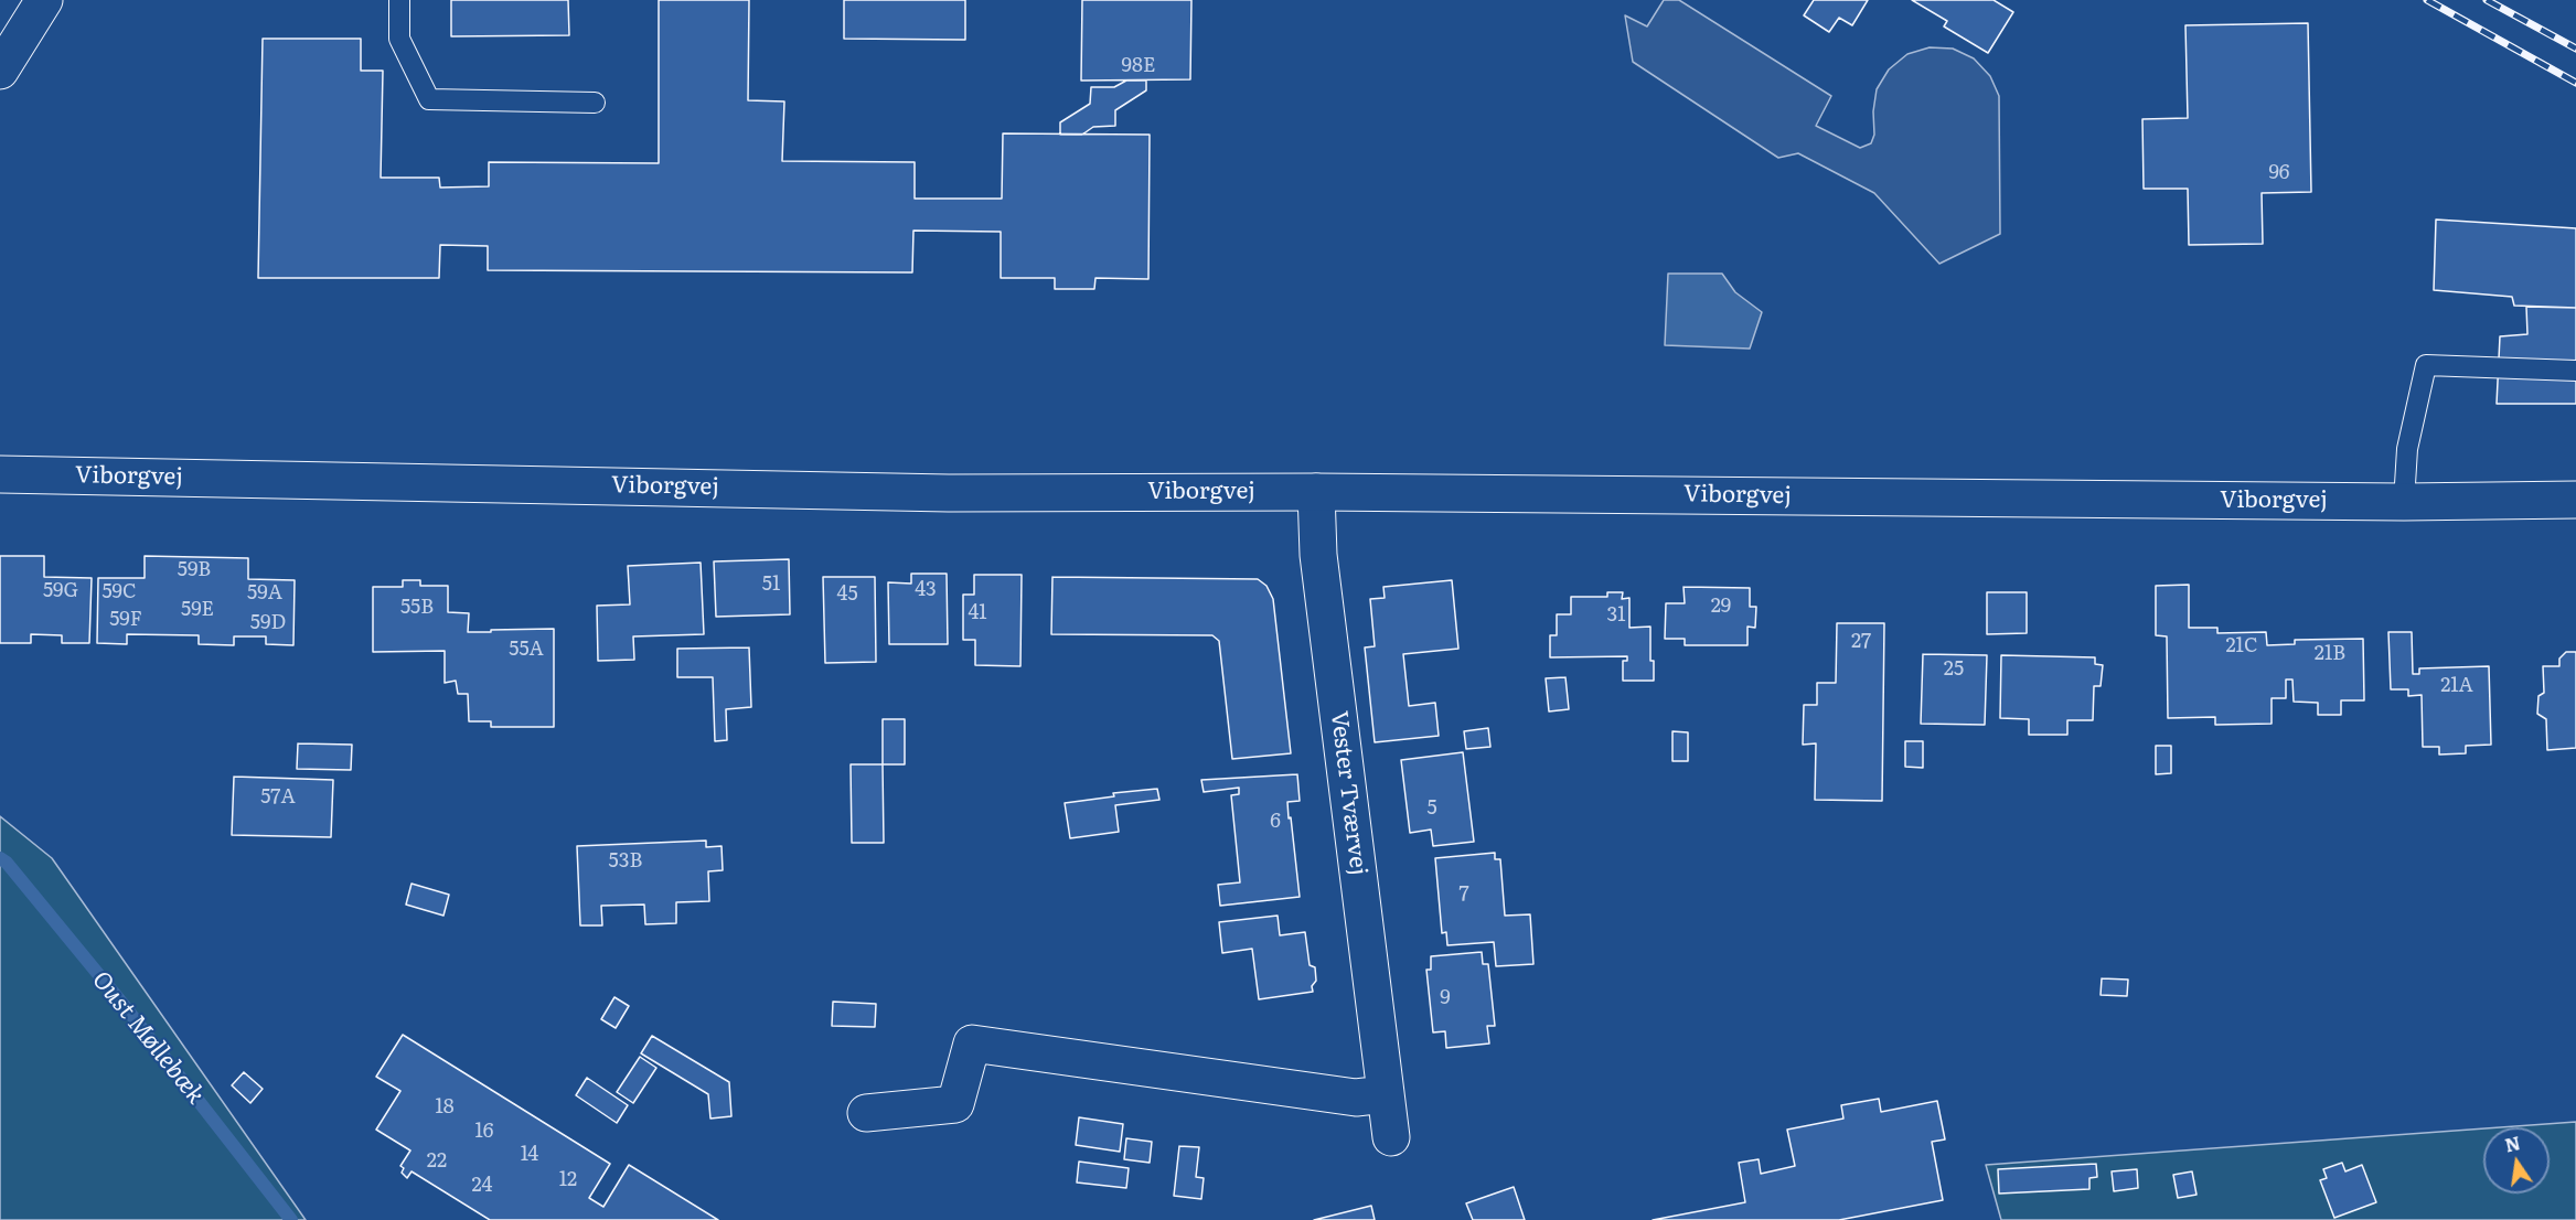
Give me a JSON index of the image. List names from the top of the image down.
{
  "streets": {
    "street": ["Viborgvej", "Vester Tværvej"]
  },
  "crossings": [
    ["Viborgvej", "Vester Tværvej"]
  ],
  "water": ["Oust Møllebæk"],
  "house_numbers": [
    "98E",
    "96",
    "59B",
    "51",
    "43",
    "59G",
    "59C",
    "59A",
    "45",
    "29",
    "55B",
    "59E",
    "41",
    "31",
    "59F",
    "59D",
    "27",
    "21C",
    "55A",
    "21B",
    "25",
    "21A",
    "57A",
    "5",
    "6",
    "53B",
    "7",
    "9",
    "18",
    "16",
    "14",
    "22",
    "12",
    "24"
  ],
  "north": "top"
}
